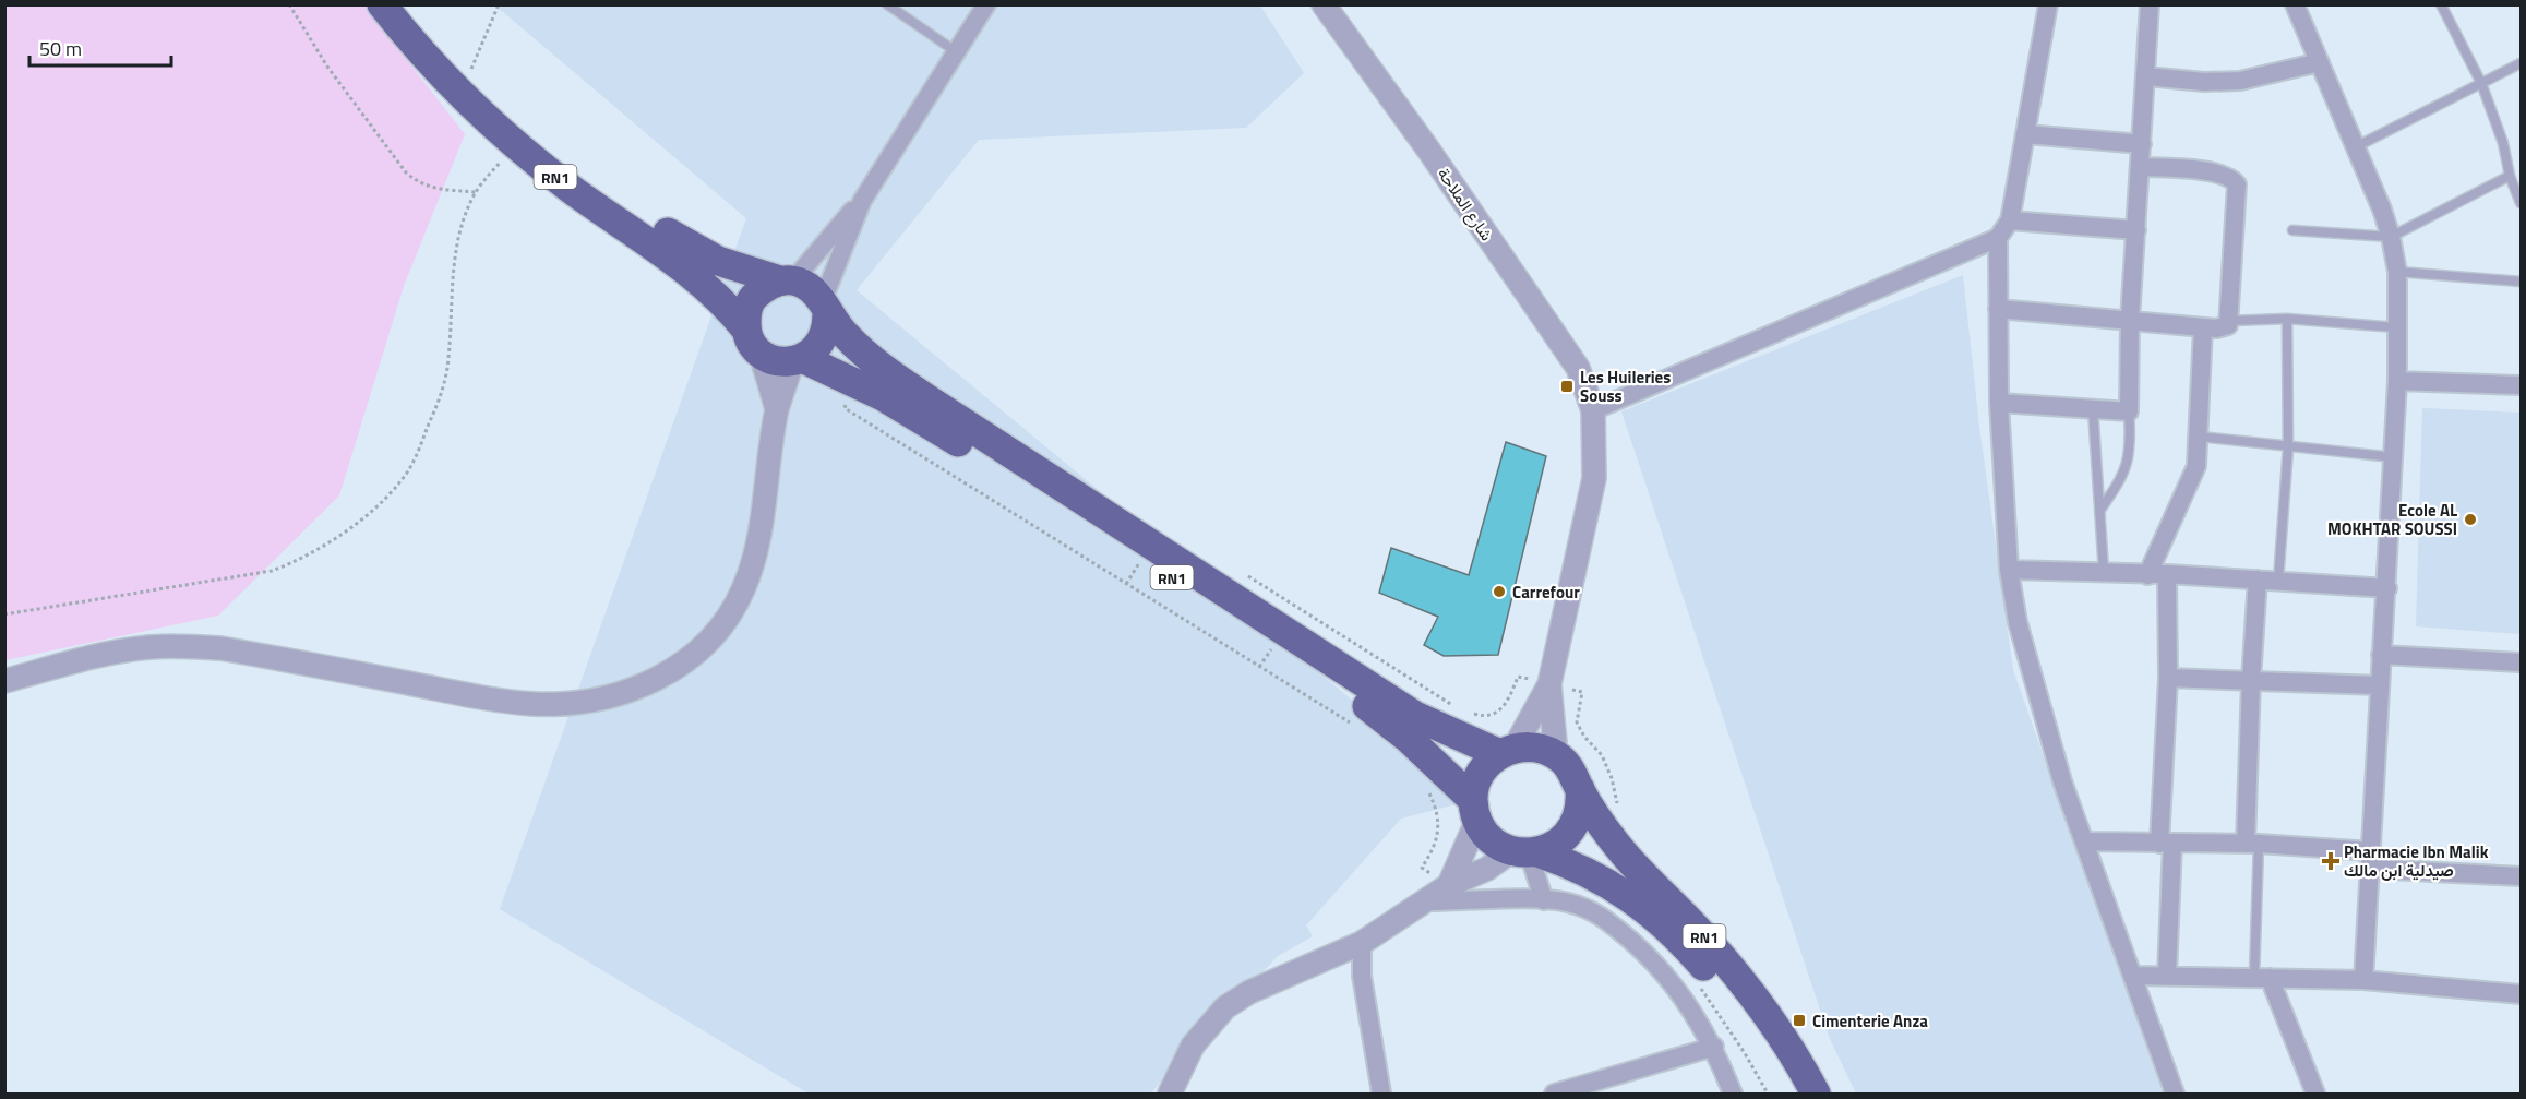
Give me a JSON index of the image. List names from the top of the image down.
{
  "streets": {
    "highway": ["RN1"],
    "street": ["شارع الملاحة"]
  },
  "places": {
    "transit": ["Les Huileries Souss", "Cimenterie Anza"],
    "other": ["Ecole AL MOKHTAR SOUSSI", "Carrefour"],
    "health": ["Pharmacie Ibn Malik صيدلية ابن مالك"]
  },
  "scale_bar": "50 m"
}
